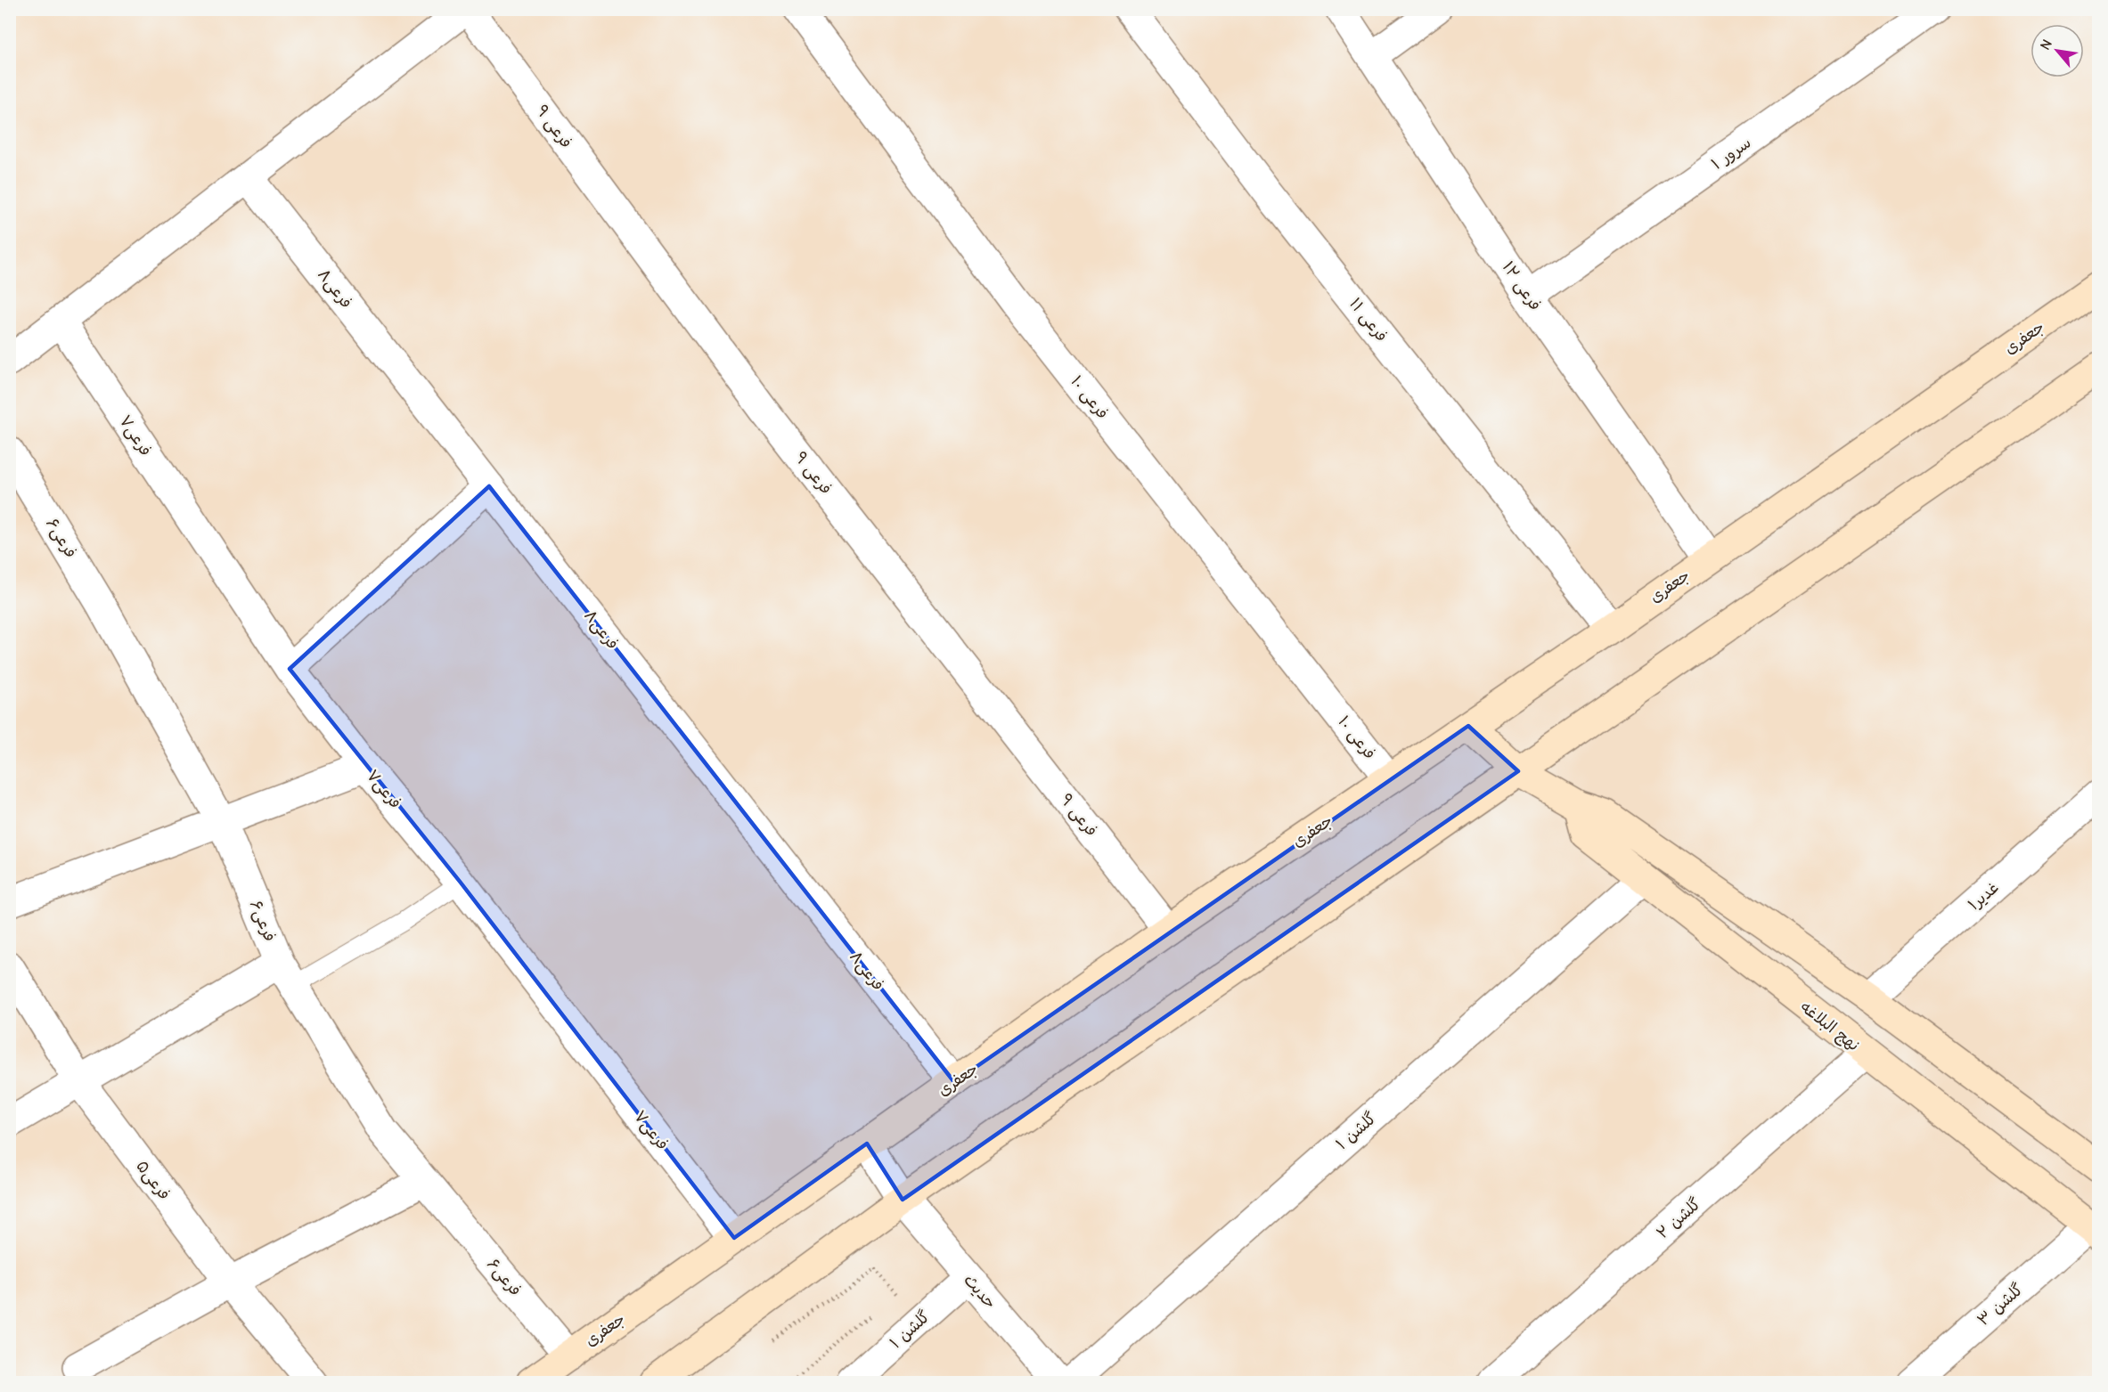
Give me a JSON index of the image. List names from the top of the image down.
{
  "streets": {
    "main road": ["جعفری", "نهج البلاغه"],
    "street": [
      "فرعی ۹",
      "سرور ۱",
      "فرعی ۱۲",
      "فرعی۸",
      "فرعی ۱۱",
      "فرعی ۱۰",
      "فرعی۷",
      "فرعی۶",
      "غدیر۱",
      "گلشن ۱",
      "فرعی۵",
      "گلشن ۲",
      "حدیث",
      "گلشن ۳"
    ]
  },
  "crossings": [
    ["فرعی ۹", "جعفری"],
    ["سرور ۱", "فرعی ۱۲"],
    ["فرعی ۱۲", "جعفری"],
    ["فرعی۸", "جعفری"],
    ["فرعی ۱۱", "جعفری"],
    ["جعفری", "فرعی ۱۰"],
    ["جعفری", "فرعی۷"],
    ["جعفری", "فرعی۶"],
    ["جعفری", "حدیث"],
    ["نهج البلاغه", "گلشن ۱"],
    ["نهج البلاغه", "گلشن ۲"],
    ["نهج البلاغه", "گلشن ۳"],
    ["گلشن ۱", "حدیث"]
  ],
  "north": "top left"
}
